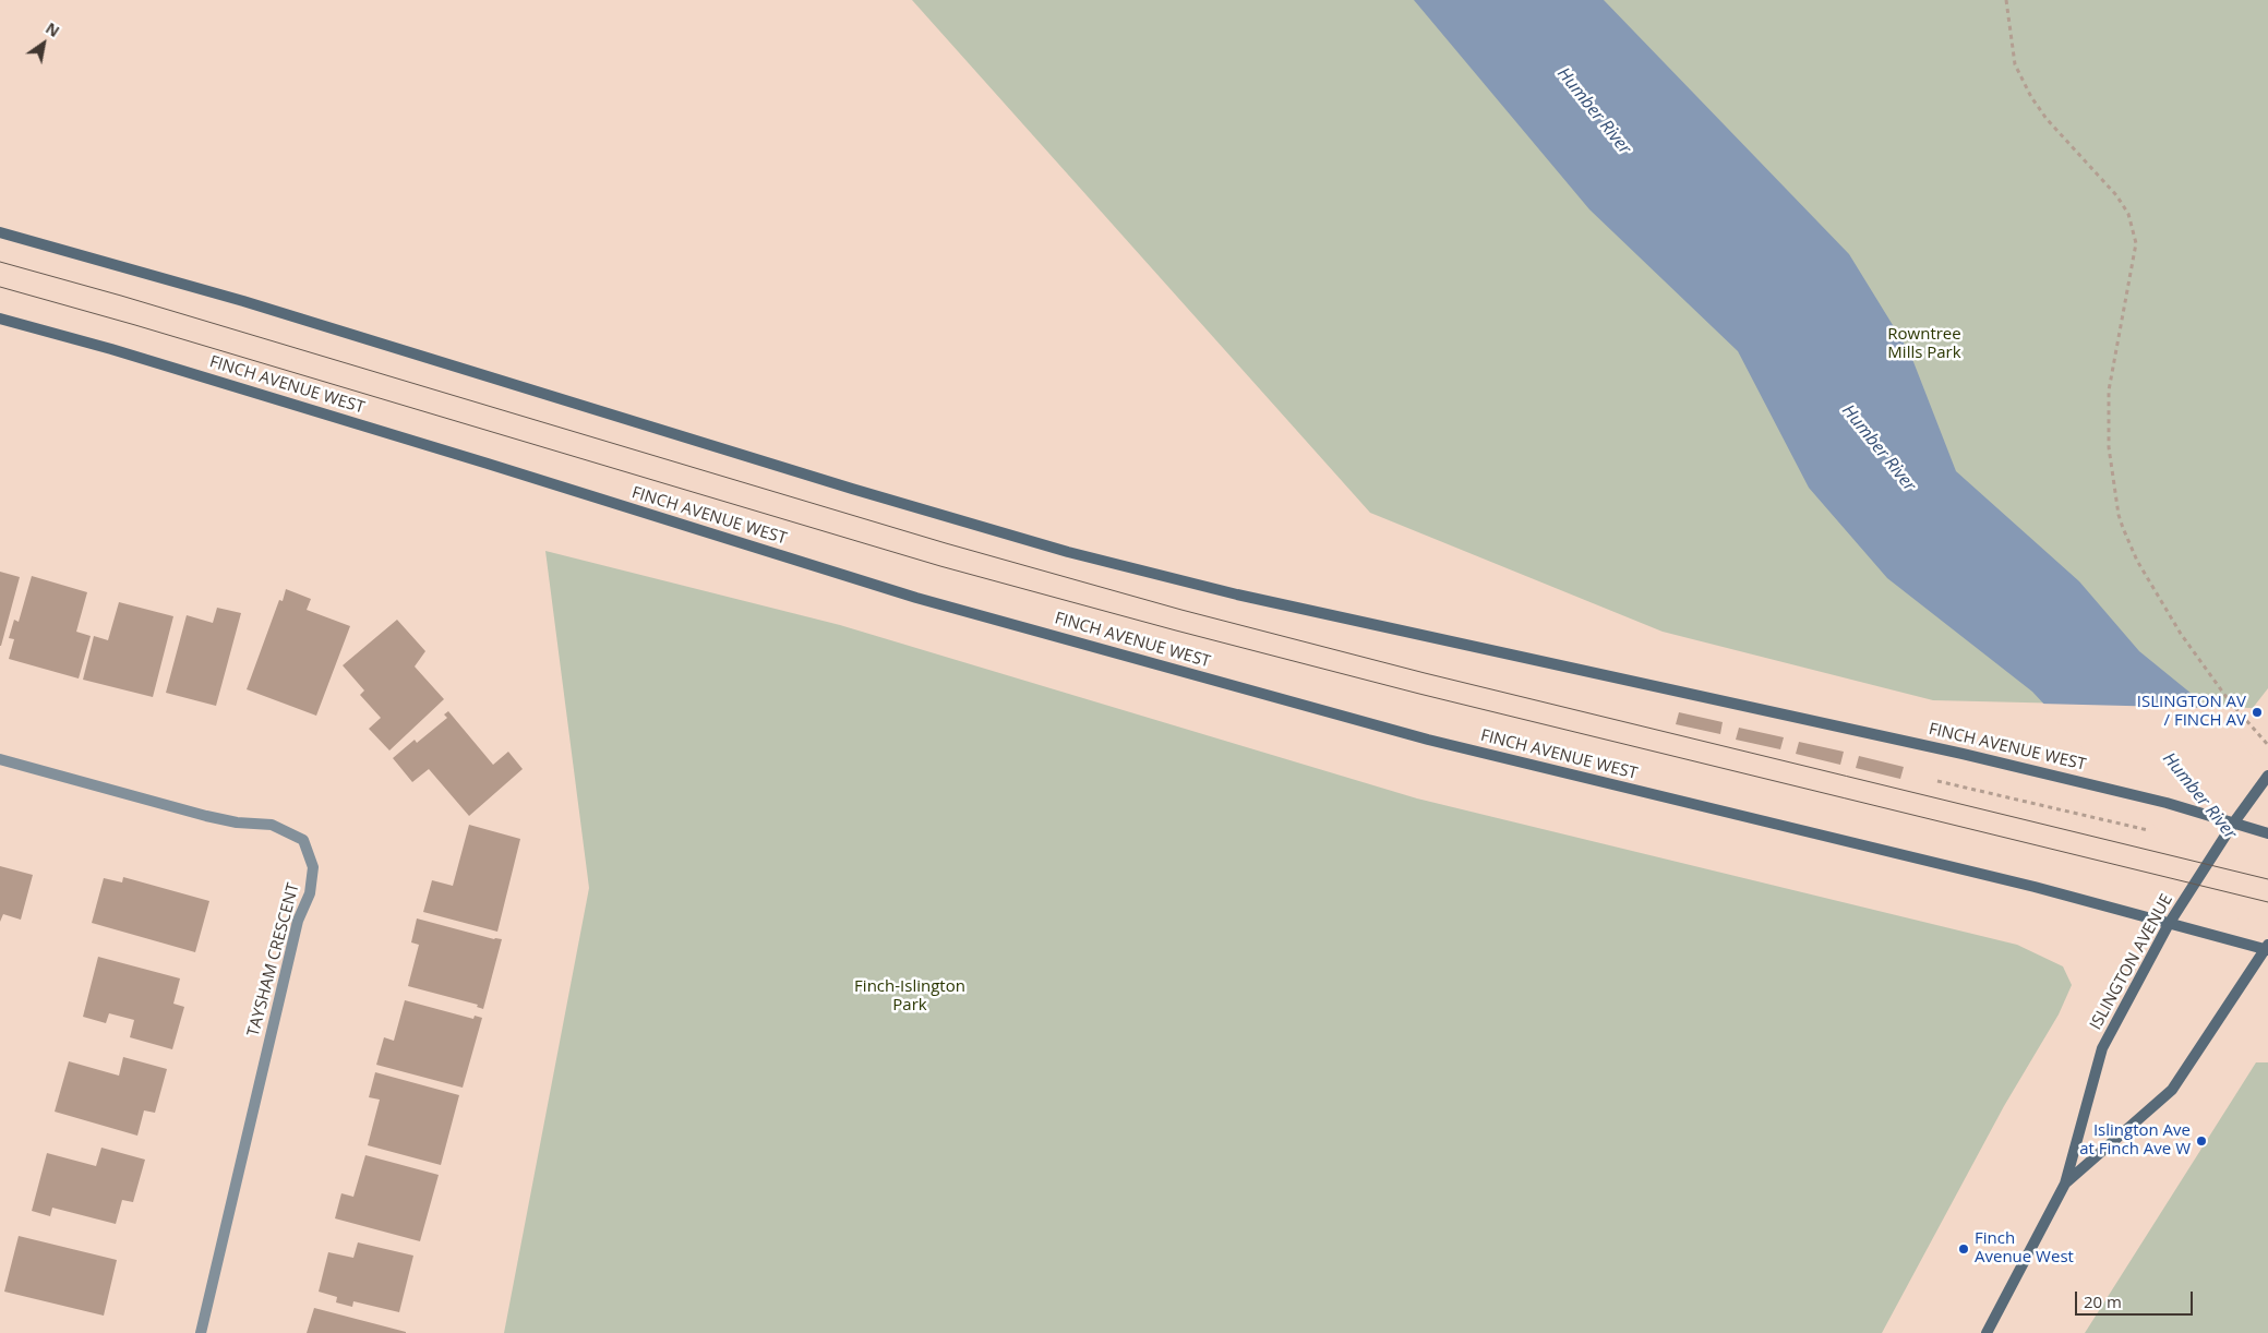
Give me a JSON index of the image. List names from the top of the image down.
{
  "streets": {
    "main road": ["FINCH AVENUE WEST", "ISLINGTON AVENUE"],
    "street": ["TAYSHAM CRESCENT"]
  },
  "crossings": [
    ["FINCH AVENUE WEST", "ISLINGTON AVENUE"]
  ],
  "water": ["Humber River"],
  "parks": ["Rowntree Mills Park", "Finch-Islington Park"],
  "places": ["ISLINGTON AV / FINCH AV", "Islington Ave at Finch Ave W", "Finch Avenue West"],
  "scale_bar": "20 m",
  "north": "top right"
}
